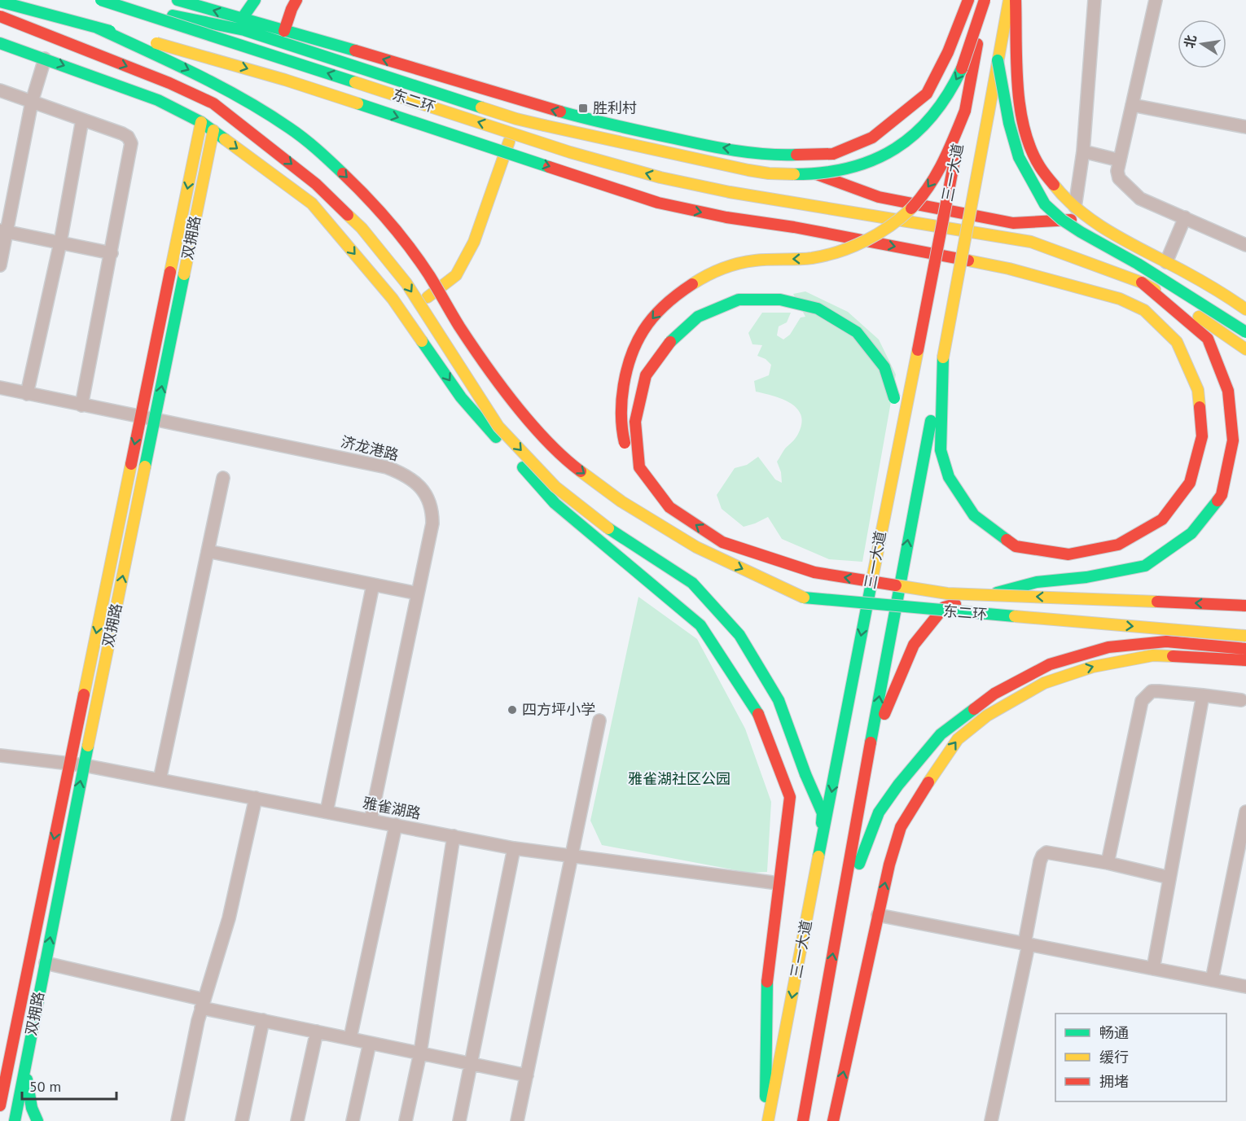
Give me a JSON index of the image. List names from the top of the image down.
{
  "streets": {
    "main road": ["东二环", "三一大道", "双拥路"],
    "street": ["济龙港路", "雅雀湖路"]
  },
  "crossings": [
    ["双拥路", "济龙港路"],
    ["双拥路", "雅雀湖路"],
    ["济龙港路", "雅雀湖路"]
  ],
  "parks": ["雅雀湖社区公园"],
  "places": {
    "transit": ["胜利村"],
    "other": ["四方坪小学"]
  },
  "legend": ["畅通", "缓行", "拥堵"],
  "scale_bar": "50 m",
  "north": "left"
}
